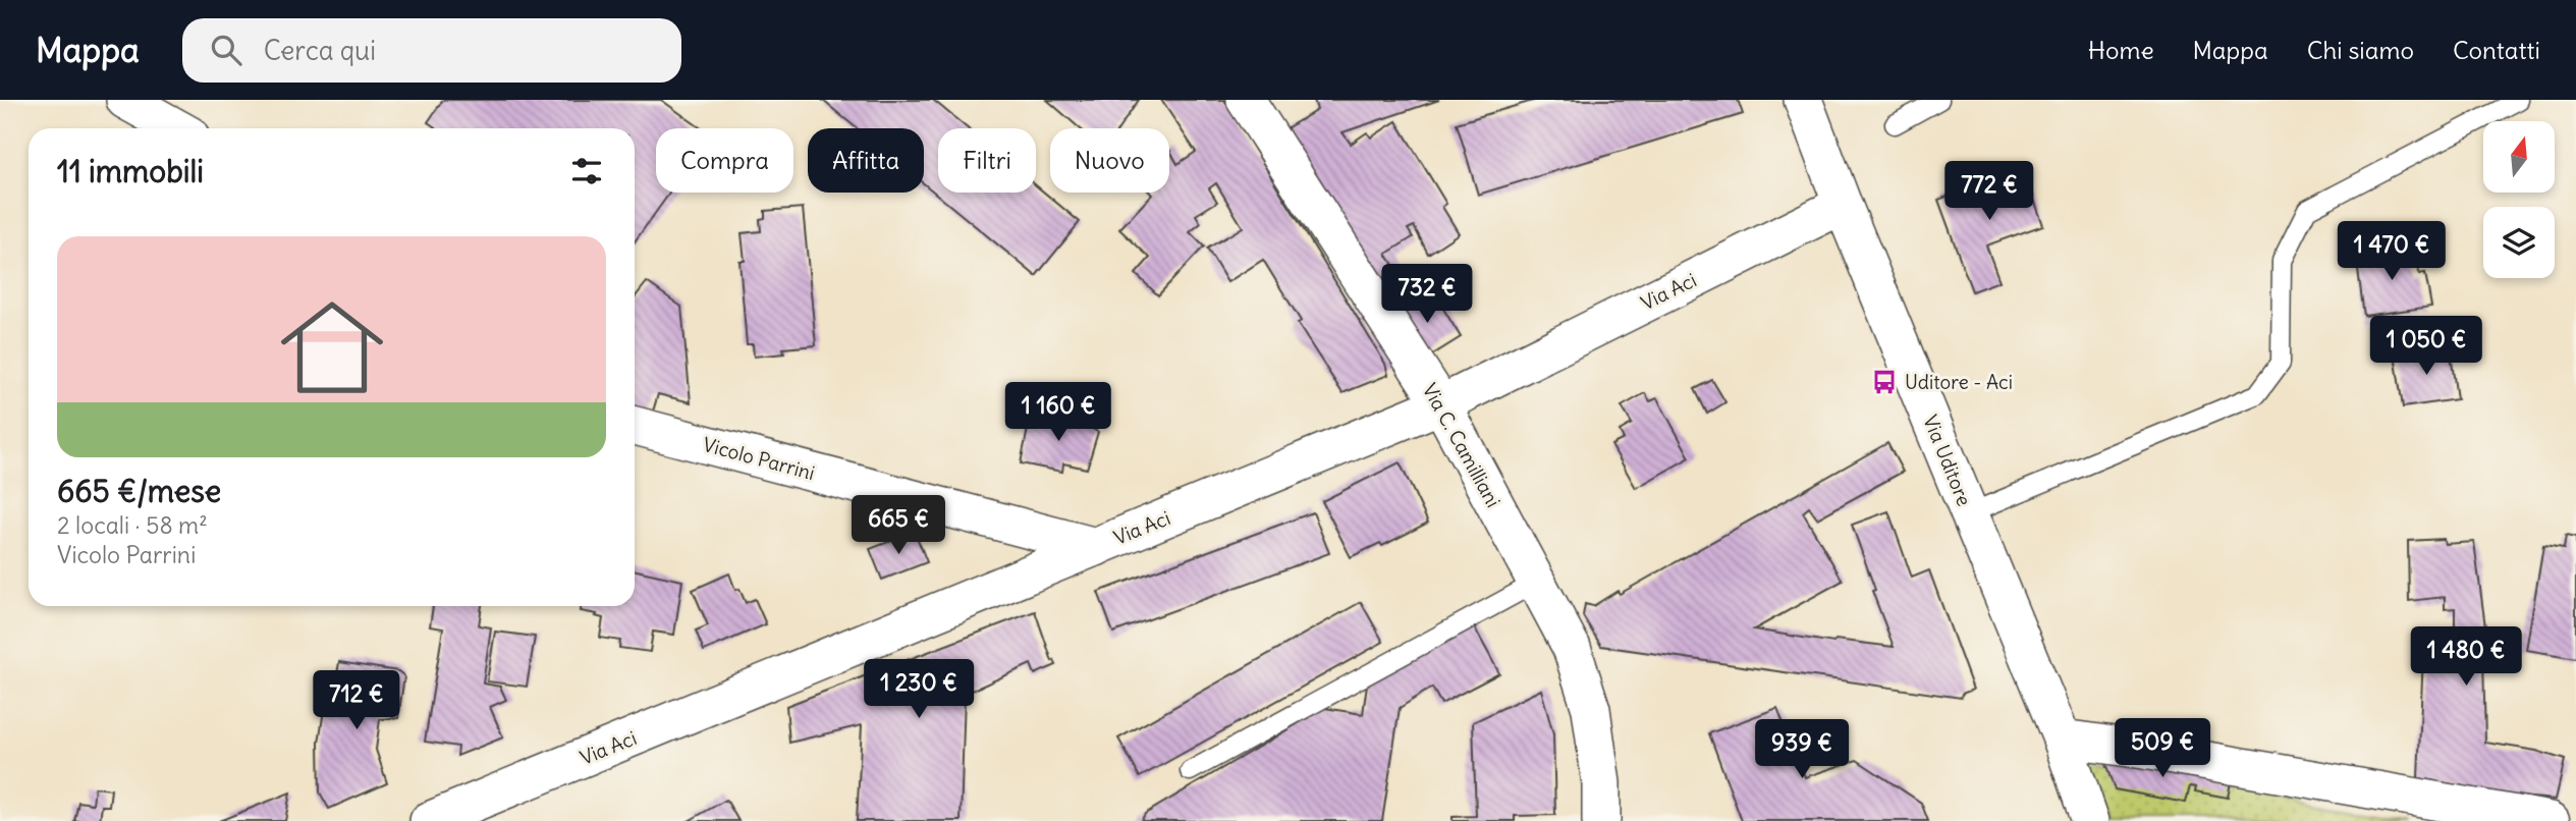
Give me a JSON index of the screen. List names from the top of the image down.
{
  "streets": {
    "street": [
      "Via Aci",
      "Via C. Camilliani",
      "Vicolo Parrini",
      "Via Uditore"
    ]
  },
  "crossings": [
    ["Via Aci", "Via C. Camilliani"],
    ["Via Aci", "Vicolo Parrini"],
    ["Via Aci", "Via Uditore"]
  ],
  "places": {
    "bus stop": ["Uditore - Aci"]
  },
  "north": "top",
  "page": {
    "header": "Mappa",
    "search": "Cerca qui",
    "nav": [
      "Home",
      "Mappa",
      "Chi siamo",
      "Contatti"
    ],
    "chip": [
      "Compra",
      "Affitta",
      "Filtri",
      "Nuovo"
    ],
    "heading": "11 immobili",
    "price": [
      "772 €",
      "1 470 €",
      "732 €",
      "1 050 €",
      "1 160 €",
      "665 €",
      "1 480 €",
      "1 230 €",
      "712 €",
      "509 €",
      "939 €"
    ],
    "list": [
      {
        "name": "665 €/mese",
        "note": "2 locali · 58 m² · Vicolo Parrini"
      }
    ]
  }
}
